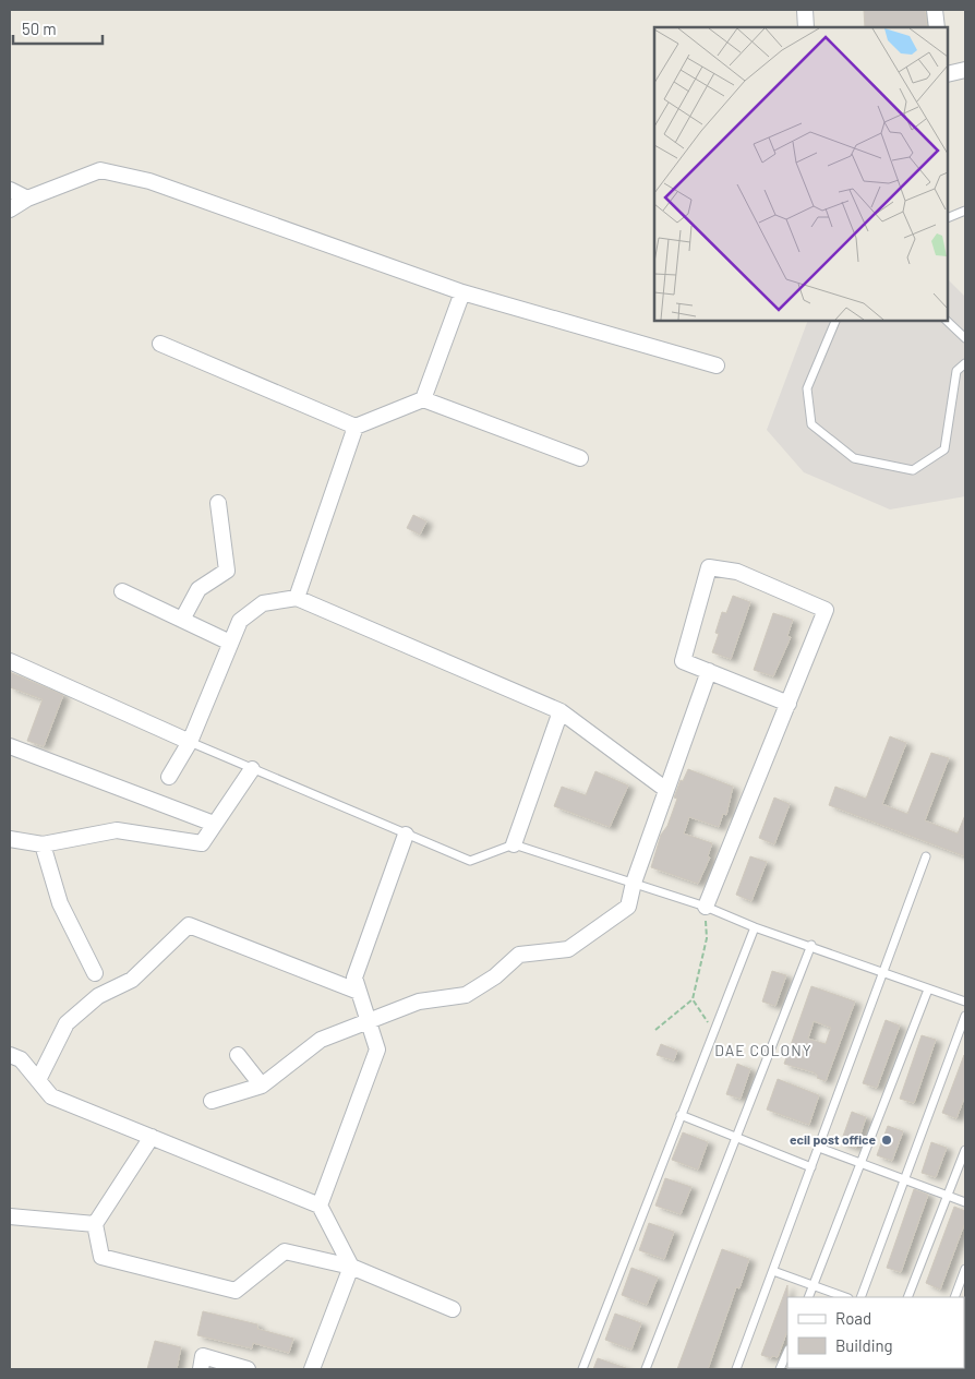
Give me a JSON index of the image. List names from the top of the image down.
{
  "districts": ["DAE COLONY"],
  "places": ["ecil post office"],
  "legend": ["Road", "Building"],
  "scale_bar": "50 m"
}
